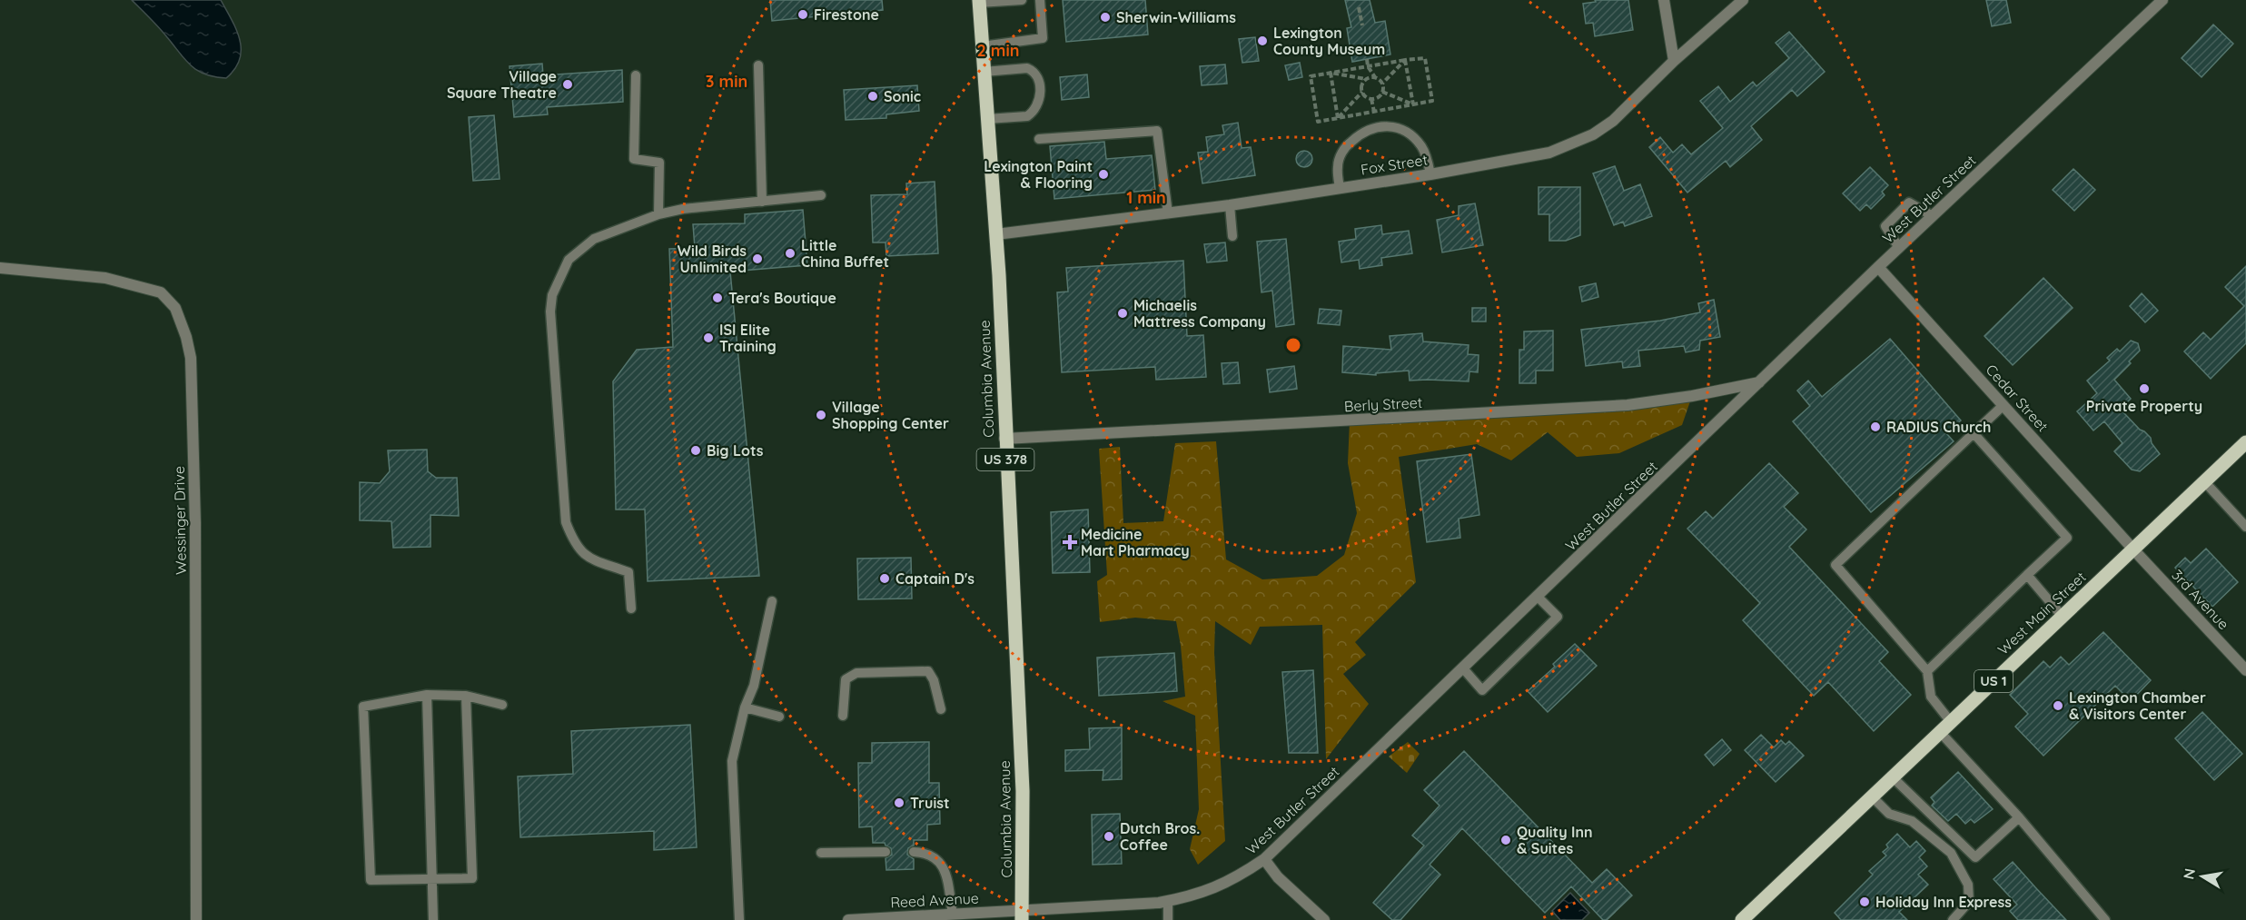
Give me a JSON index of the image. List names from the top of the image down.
{
  "streets": {
    "main road": [
      "Columbia Avenue",
      "US 378",
      "West Main Street",
      "US 1"
    ],
    "street": [
      "Fox Street",
      "West Butler Street",
      "Cedar Street",
      "Berly Street",
      "Wessinger Drive",
      "3rd Avenue",
      "Reed Avenue"
    ]
  },
  "crossings": [
    ["Fox Street", "Columbia Avenue"],
    ["West Butler Street", "Columbia Avenue"],
    ["West Butler Street", "Cedar Street"],
    ["West Butler Street", "Berly Street"],
    ["West Butler Street", "Reed Avenue"],
    ["Columbia Avenue", "Berly Street"],
    ["Columbia Avenue", "Reed Avenue"],
    ["Cedar Street", "3rd Avenue"],
    ["Cedar Street", "West Main Street"],
    ["3rd Avenue", "West Main Street"]
  ],
  "places": {
    "other": [
      "Firestone",
      "Sherwin-Williams",
      "Lexington County Museum",
      "Village Square Theatre",
      "Sonic",
      "Lexington Paint & Flooring",
      "Little China Buffet",
      "Wild Birds Unlimited",
      "Tera's Boutique",
      "Michaelis Mattress Company",
      "ISI Elite Training",
      "Private Property",
      "Village Shopping Center",
      "RADIUS Church",
      "Big Lots",
      "Captain D's",
      "Lexington Chamber & Visitors Center",
      "Truist",
      "Dutch Bros. Coffee",
      "Quality Inn & Suites",
      "Holiday Inn Express"
    ],
    "health": ["Medicine Mart Pharmacy"]
  },
  "north": "left",
  "rings": ["2 min", "3 min", "1 min"]
}
